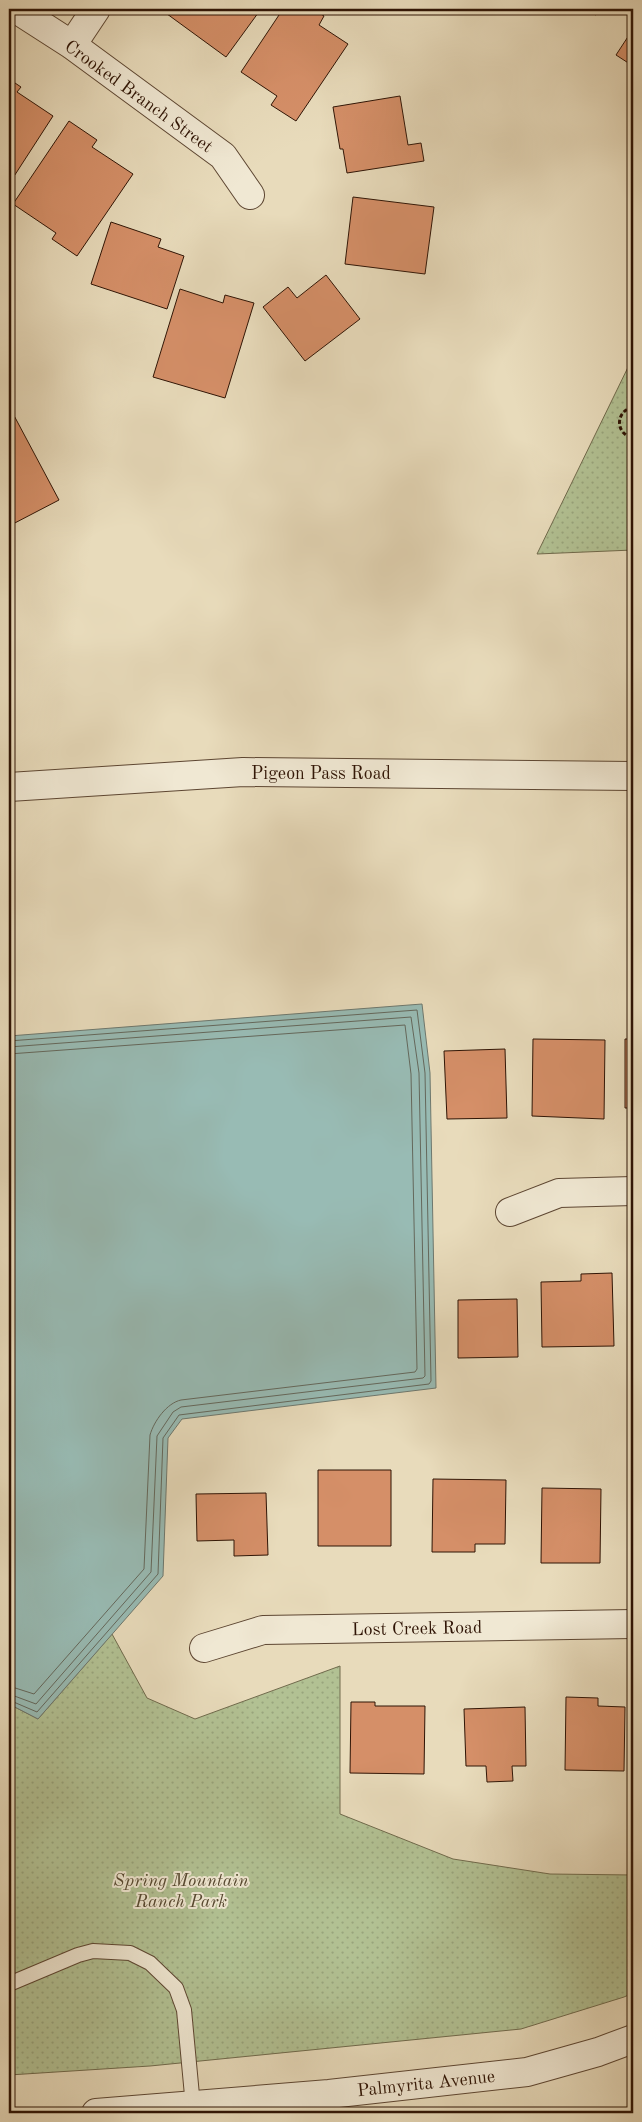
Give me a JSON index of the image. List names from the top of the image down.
{
  "streets": {
    "street": [
      "Crooked Branch Street",
      "Pigeon Pass Road",
      "Lost Creek Road",
      "Palmyrita Avenue"
    ]
  },
  "parks": ["Spring Mountain Ranch Park"]
}
